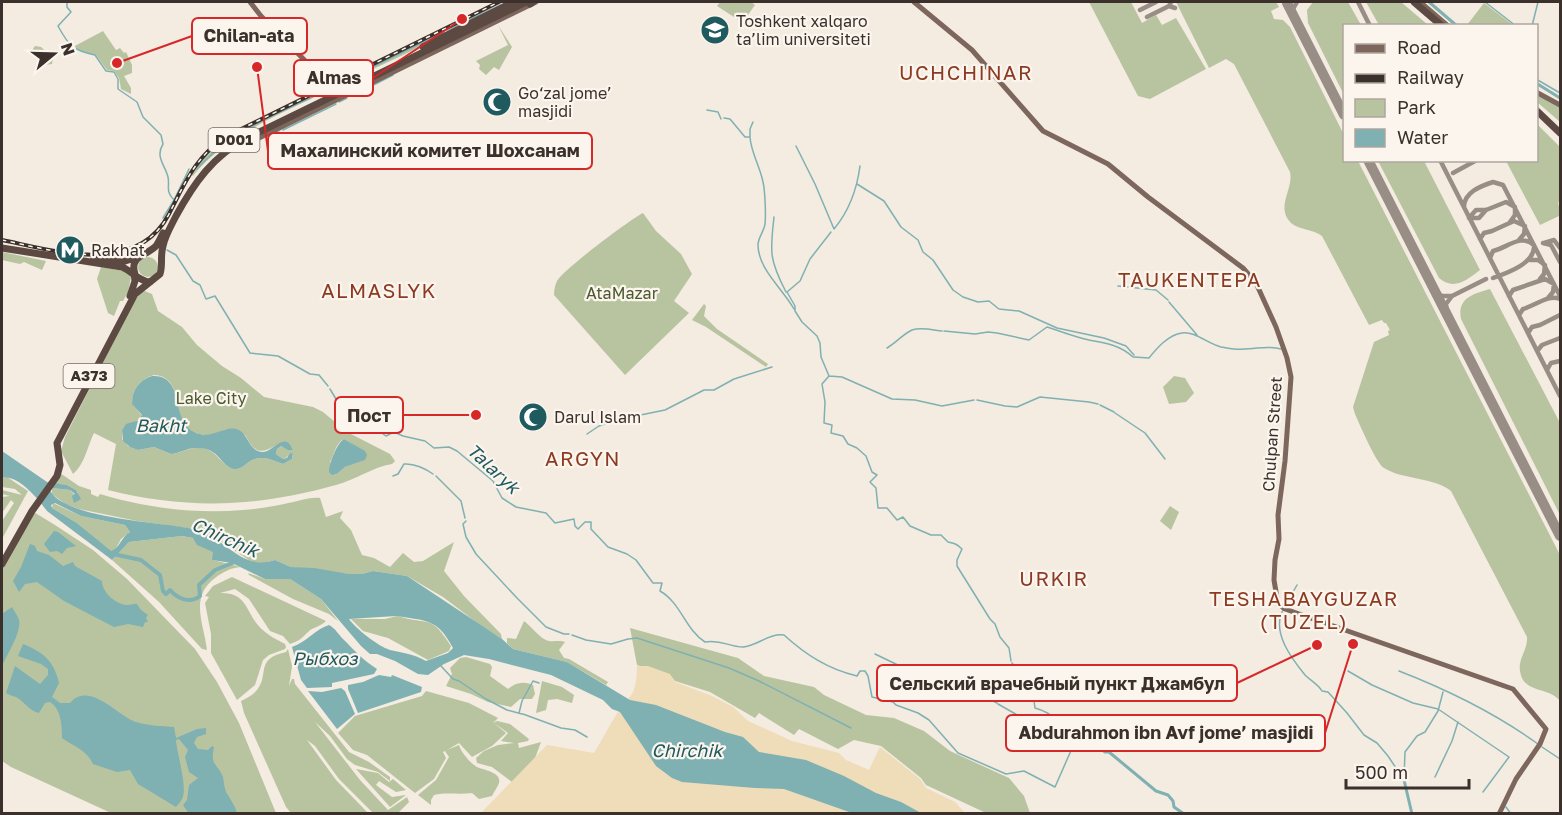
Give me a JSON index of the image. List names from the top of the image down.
{
  "streets": {
    "highway": ["D001", "A373"],
    "main road": ["Chulpan Street"]
  },
  "crossings": [
    ["D001", "A373"]
  ],
  "districts": [
    "UCHCHINAR",
    "TAUKENTEPA",
    "ALMASLYK",
    "ARGYN",
    "URKIR",
    "TESHABAYGUZAR (TUZEL)"
  ],
  "water": [
    "Bakht",
    "Talaryk",
    "Chirchik",
    "Рыбхоз"
  ],
  "parks": ["AtaMazar", "Lake City"],
  "places": {
    "other": [
      "Almas",
      "Chilan-ata",
      "Махалинский комитет Шохcанам",
      "Пост",
      "Abdurahmon ibn Avf jome’ masjidi",
      "Сельский врачебный пункт Джамбул"
    ],
    "school or university": ["Toshkent xalqaro ta’lim universiteti"],
    "mosque": ["Go‘zal jome’ masjidi", "Darul Islam"],
    "metro station": ["Rakhat"]
  },
  "legend": [
    "Road",
    "Railway",
    "Park",
    "Water"
  ],
  "scale_bar": "500 m",
  "north": "right"
}
